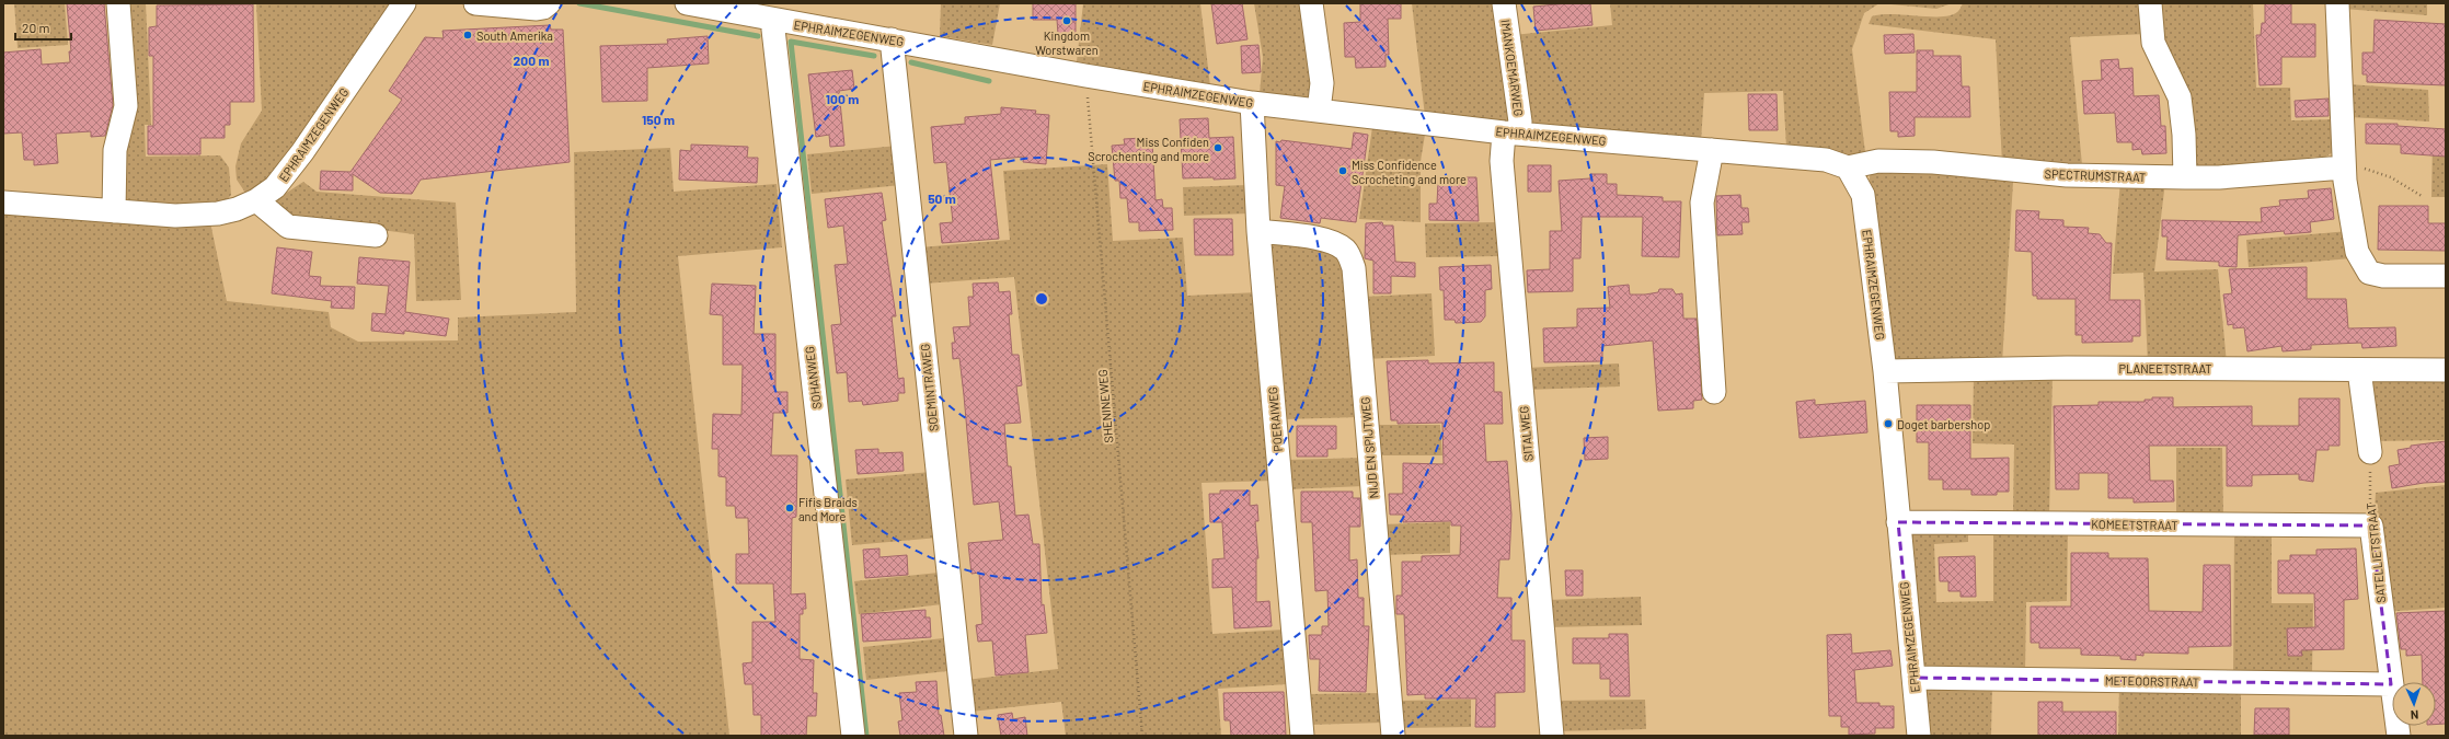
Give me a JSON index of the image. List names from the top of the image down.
{
  "streets": {
    "street": [
      "EPHRAIMZEGENWEG",
      "IMANKOEMARWEG",
      "SPECTRUMSTRAAT",
      "PLANEETSTRAAT",
      "SOHANWEG",
      "SOEMINTRAWEG",
      "POERAIWEG",
      "SITALWEG",
      "NIJD EN SPIJTWEG",
      "KOMEETSTRAAT",
      "SATELLIETSTRAAT",
      "METEOORSTRAAT"
    ],
    "path": ["SHENINEWEG"]
  },
  "crossings": [
    ["EPHRAIMZEGENWEG", "IMANKOEMARWEG"],
    ["EPHRAIMZEGENWEG", "SPECTRUMSTRAAT"],
    ["EPHRAIMZEGENWEG", "PLANEETSTRAAT"],
    ["EPHRAIMZEGENWEG", "SOHANWEG"],
    ["EPHRAIMZEGENWEG", "SOEMINTRAWEG"],
    ["EPHRAIMZEGENWEG", "SHENINEWEG"],
    ["EPHRAIMZEGENWEG", "POERAIWEG"],
    ["EPHRAIMZEGENWEG", "SITALWEG"],
    ["EPHRAIMZEGENWEG", "KOMEETSTRAAT"],
    ["EPHRAIMZEGENWEG", "METEOORSTRAAT"],
    ["IMANKOEMARWEG", "SITALWEG"],
    ["POERAIWEG", "NIJD EN SPIJTWEG"],
    ["KOMEETSTRAAT", "SATELLIETSTRAAT"],
    ["SATELLIETSTRAAT", "METEOORSTRAAT"]
  ],
  "places": [
    "Kingdom Worstwaren",
    "South Amerika",
    "Miss Confiden Scrochenting and more",
    "Miss Confidence Scrocheting and more",
    "Doget barbershop",
    "Fifis Braids and More"
  ],
  "scale_bar": "20 m",
  "north": "bottom",
  "rings": [
    "200 m",
    "100 m",
    "150 m",
    "50 m"
  ]
}
